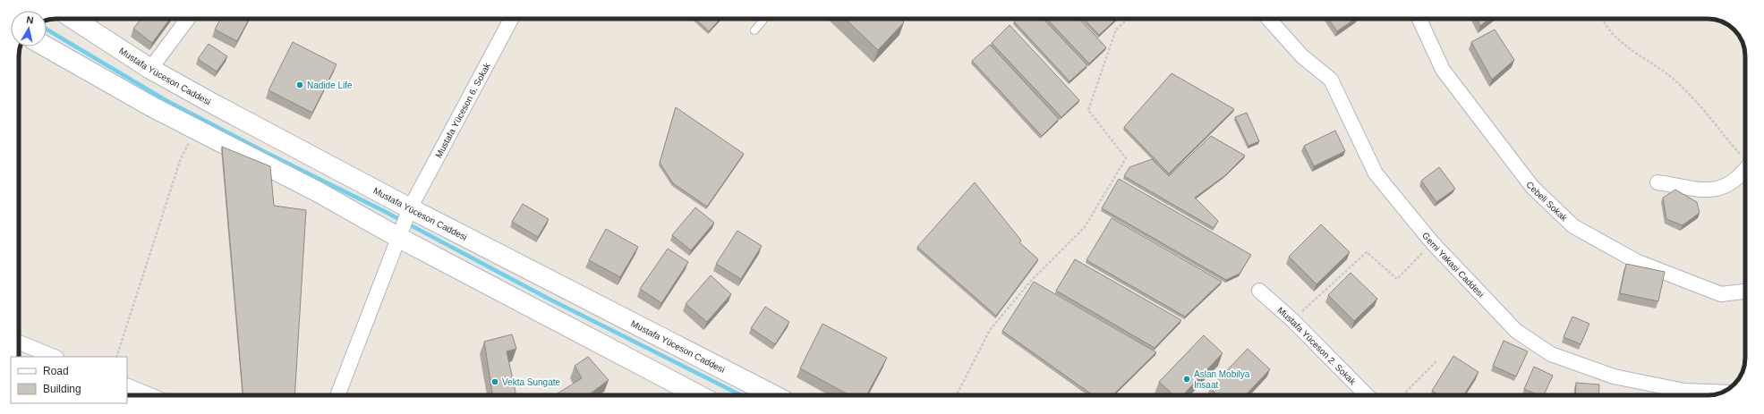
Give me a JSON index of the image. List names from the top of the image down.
{
  "streets": {
    "street": [
      "Mustafa Yüceson Caddesi",
      "Mustafa Yüceson 6. Sokak",
      "Cebeli Sokak",
      "Gemi Yakasi Caddesi",
      "Mustafa Yüceson 2. Sokak"
    ]
  },
  "crossings": [
    ["Mustafa Yüceson Caddesi", "Mustafa Yüceson 6. Sokak"]
  ],
  "places": ["Nadide Life", "Aslan Mobilya Insaat", "Vekta Sungate"],
  "legend": ["Road", "Building"],
  "north": "top"
}
